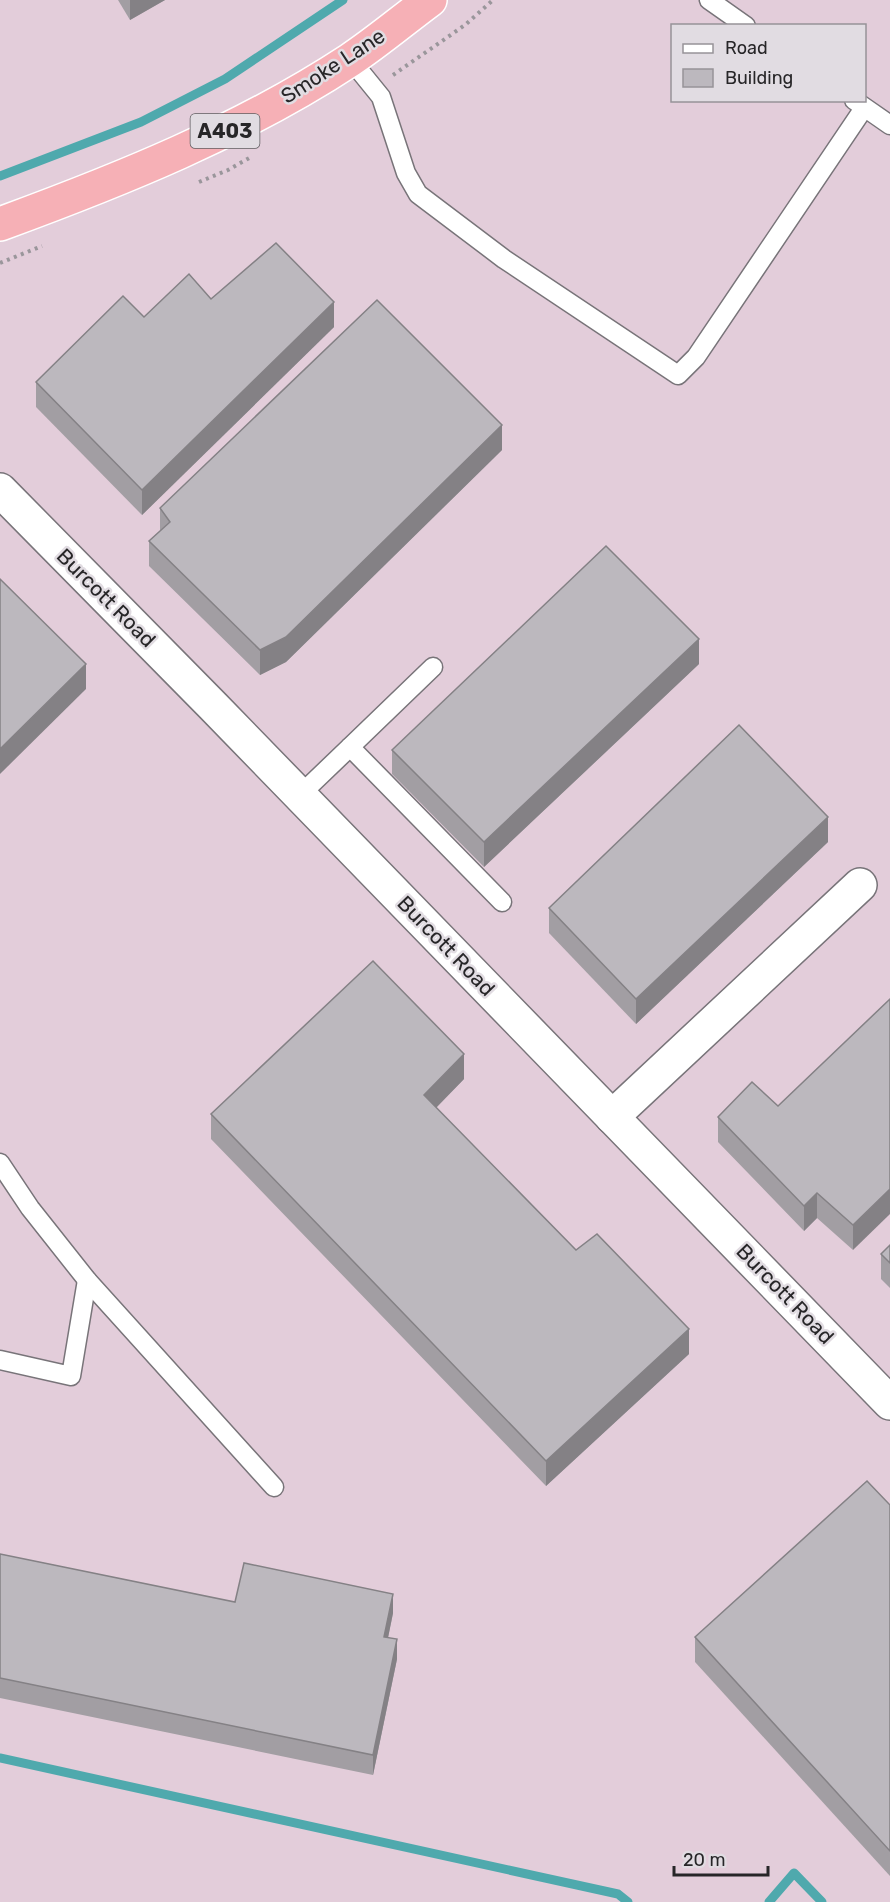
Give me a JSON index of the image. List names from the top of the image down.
{
  "streets": {
    "highway": ["Smoke Lane", "A403"],
    "street": ["Burcott Road"]
  },
  "legend": ["Road", "Building"],
  "scale_bar": "20 m"
}
